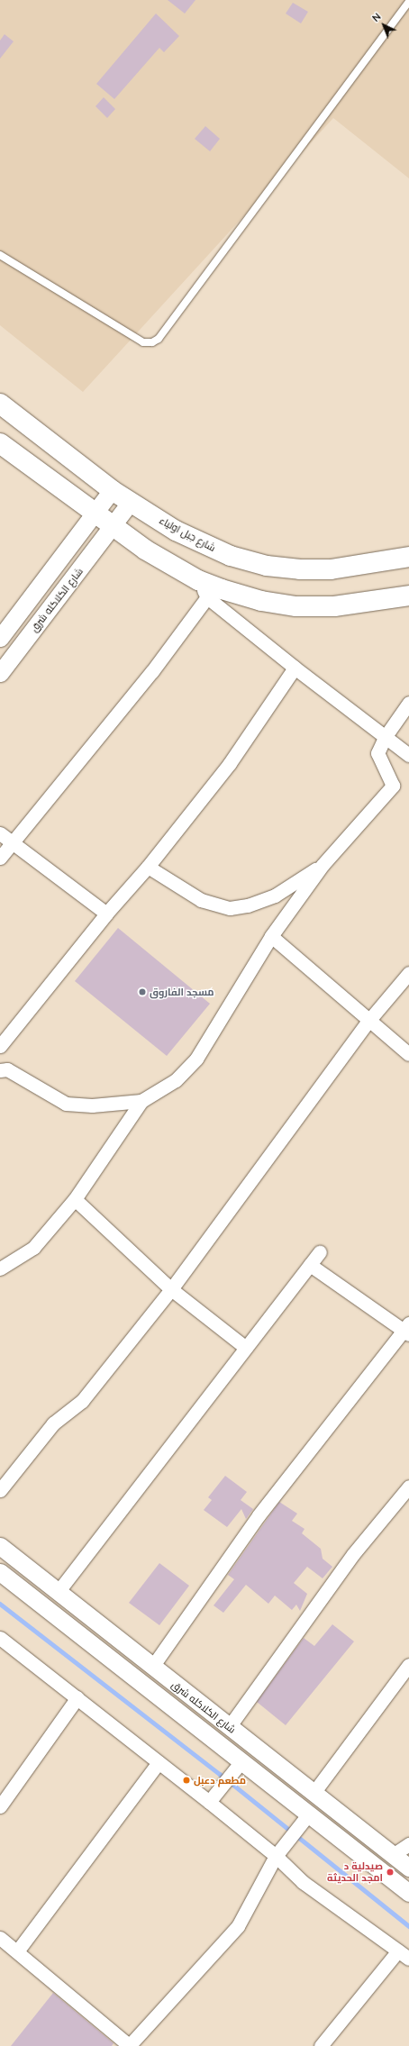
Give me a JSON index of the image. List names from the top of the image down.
{
  "streets": {
    "highway": ["شارع جبل اولياء"],
    "street": ["شارع الكلاكله شرق"]
  },
  "crossings": [
    ["شارع جبل اولياء", "شارع الكلاكله شرق"]
  ],
  "places": ["مسجد الفاروق", "مطعم دعبل", "صيدلية د امجد الحديثة"],
  "north": "top left"
}
